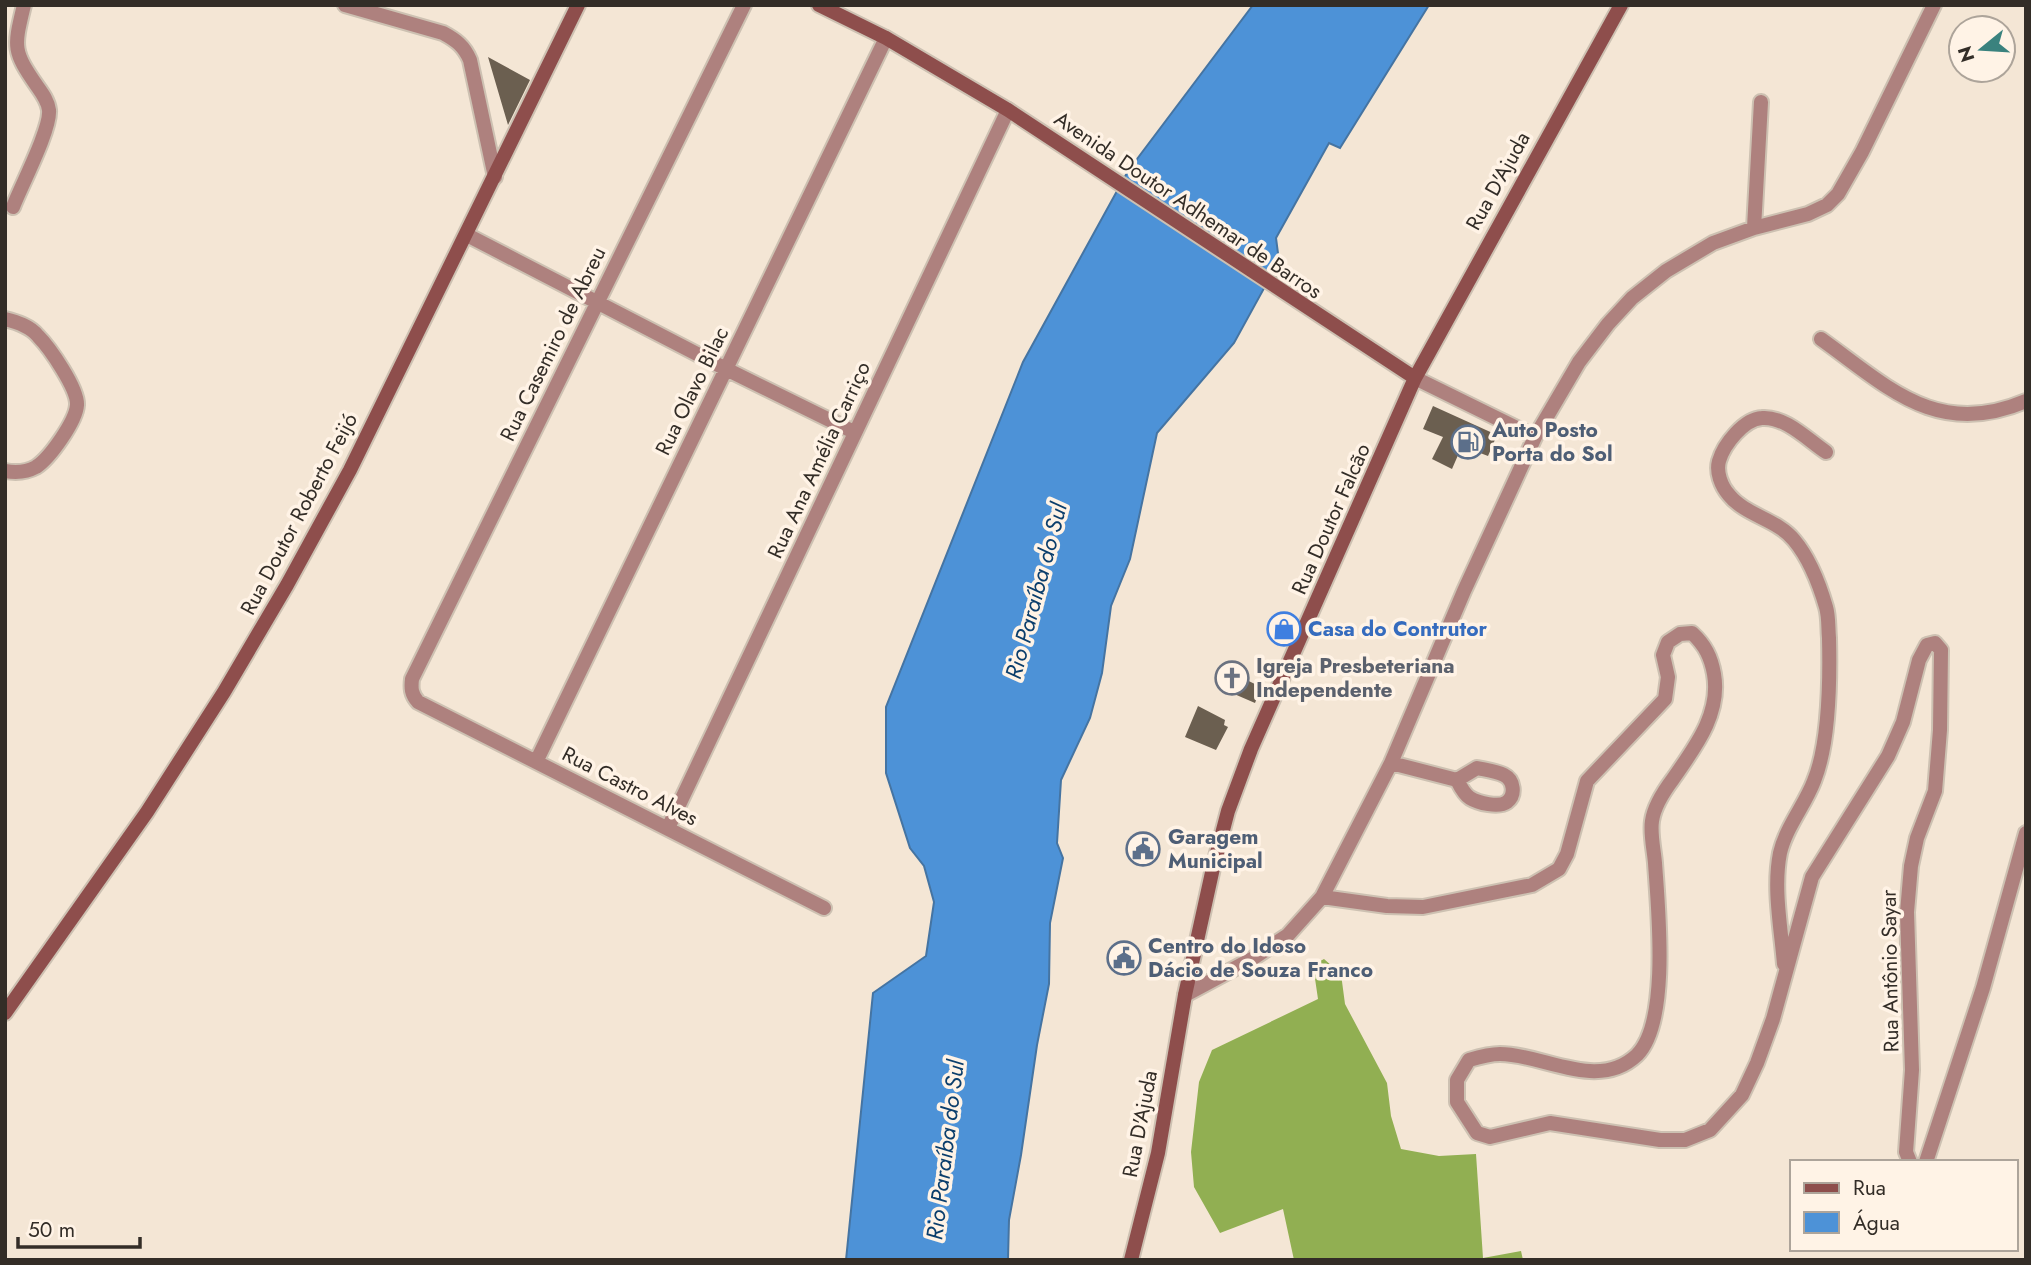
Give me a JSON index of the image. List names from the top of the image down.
{
  "streets": {
    "main road": [
      "Rua D'Ajuda",
      "Avenida Doutor Adhemar de Barros",
      "Rua Doutor Roberto Feijó",
      "Rua Doutor Falcão"
    ],
    "street": [
      "Rua Casemiro de Abreu",
      "Rua Olavo Bilac",
      "Rua Ana Amélia Carriço",
      "Rua Castro Alves",
      "Rua Antônio Sayar"
    ]
  },
  "crossings": [
    ["Rua D'Ajuda", "Avenida Doutor Adhemar de Barros"],
    ["Rua D'Ajuda", "Rua Doutor Falcão"],
    ["Avenida Doutor Adhemar de Barros", "Rua Olavo Bilac"],
    ["Avenida Doutor Adhemar de Barros", "Rua Ana Amélia Carriço"],
    ["Avenida Doutor Adhemar de Barros", "Rua Doutor Falcão"],
    ["Rua Casemiro de Abreu", "Rua Castro Alves"],
    ["Rua Olavo Bilac", "Rua Castro Alves"],
    ["Rua Ana Amélia Carriço", "Rua Castro Alves"]
  ],
  "water": ["Rio Paraíba do Sul"],
  "places": {
    "fuel station": ["Auto Posto Porta do Sol"],
    "shop": ["Casa do Contrutor"],
    "church": ["Igreja Presbeteriana Independente"],
    "public building": ["Garagem Municipal", "Centro do Idoso Dácio de Souza Franco"]
  },
  "legend": ["Rua", "Água"],
  "scale_bar": "50 m",
  "north": "left"
}
